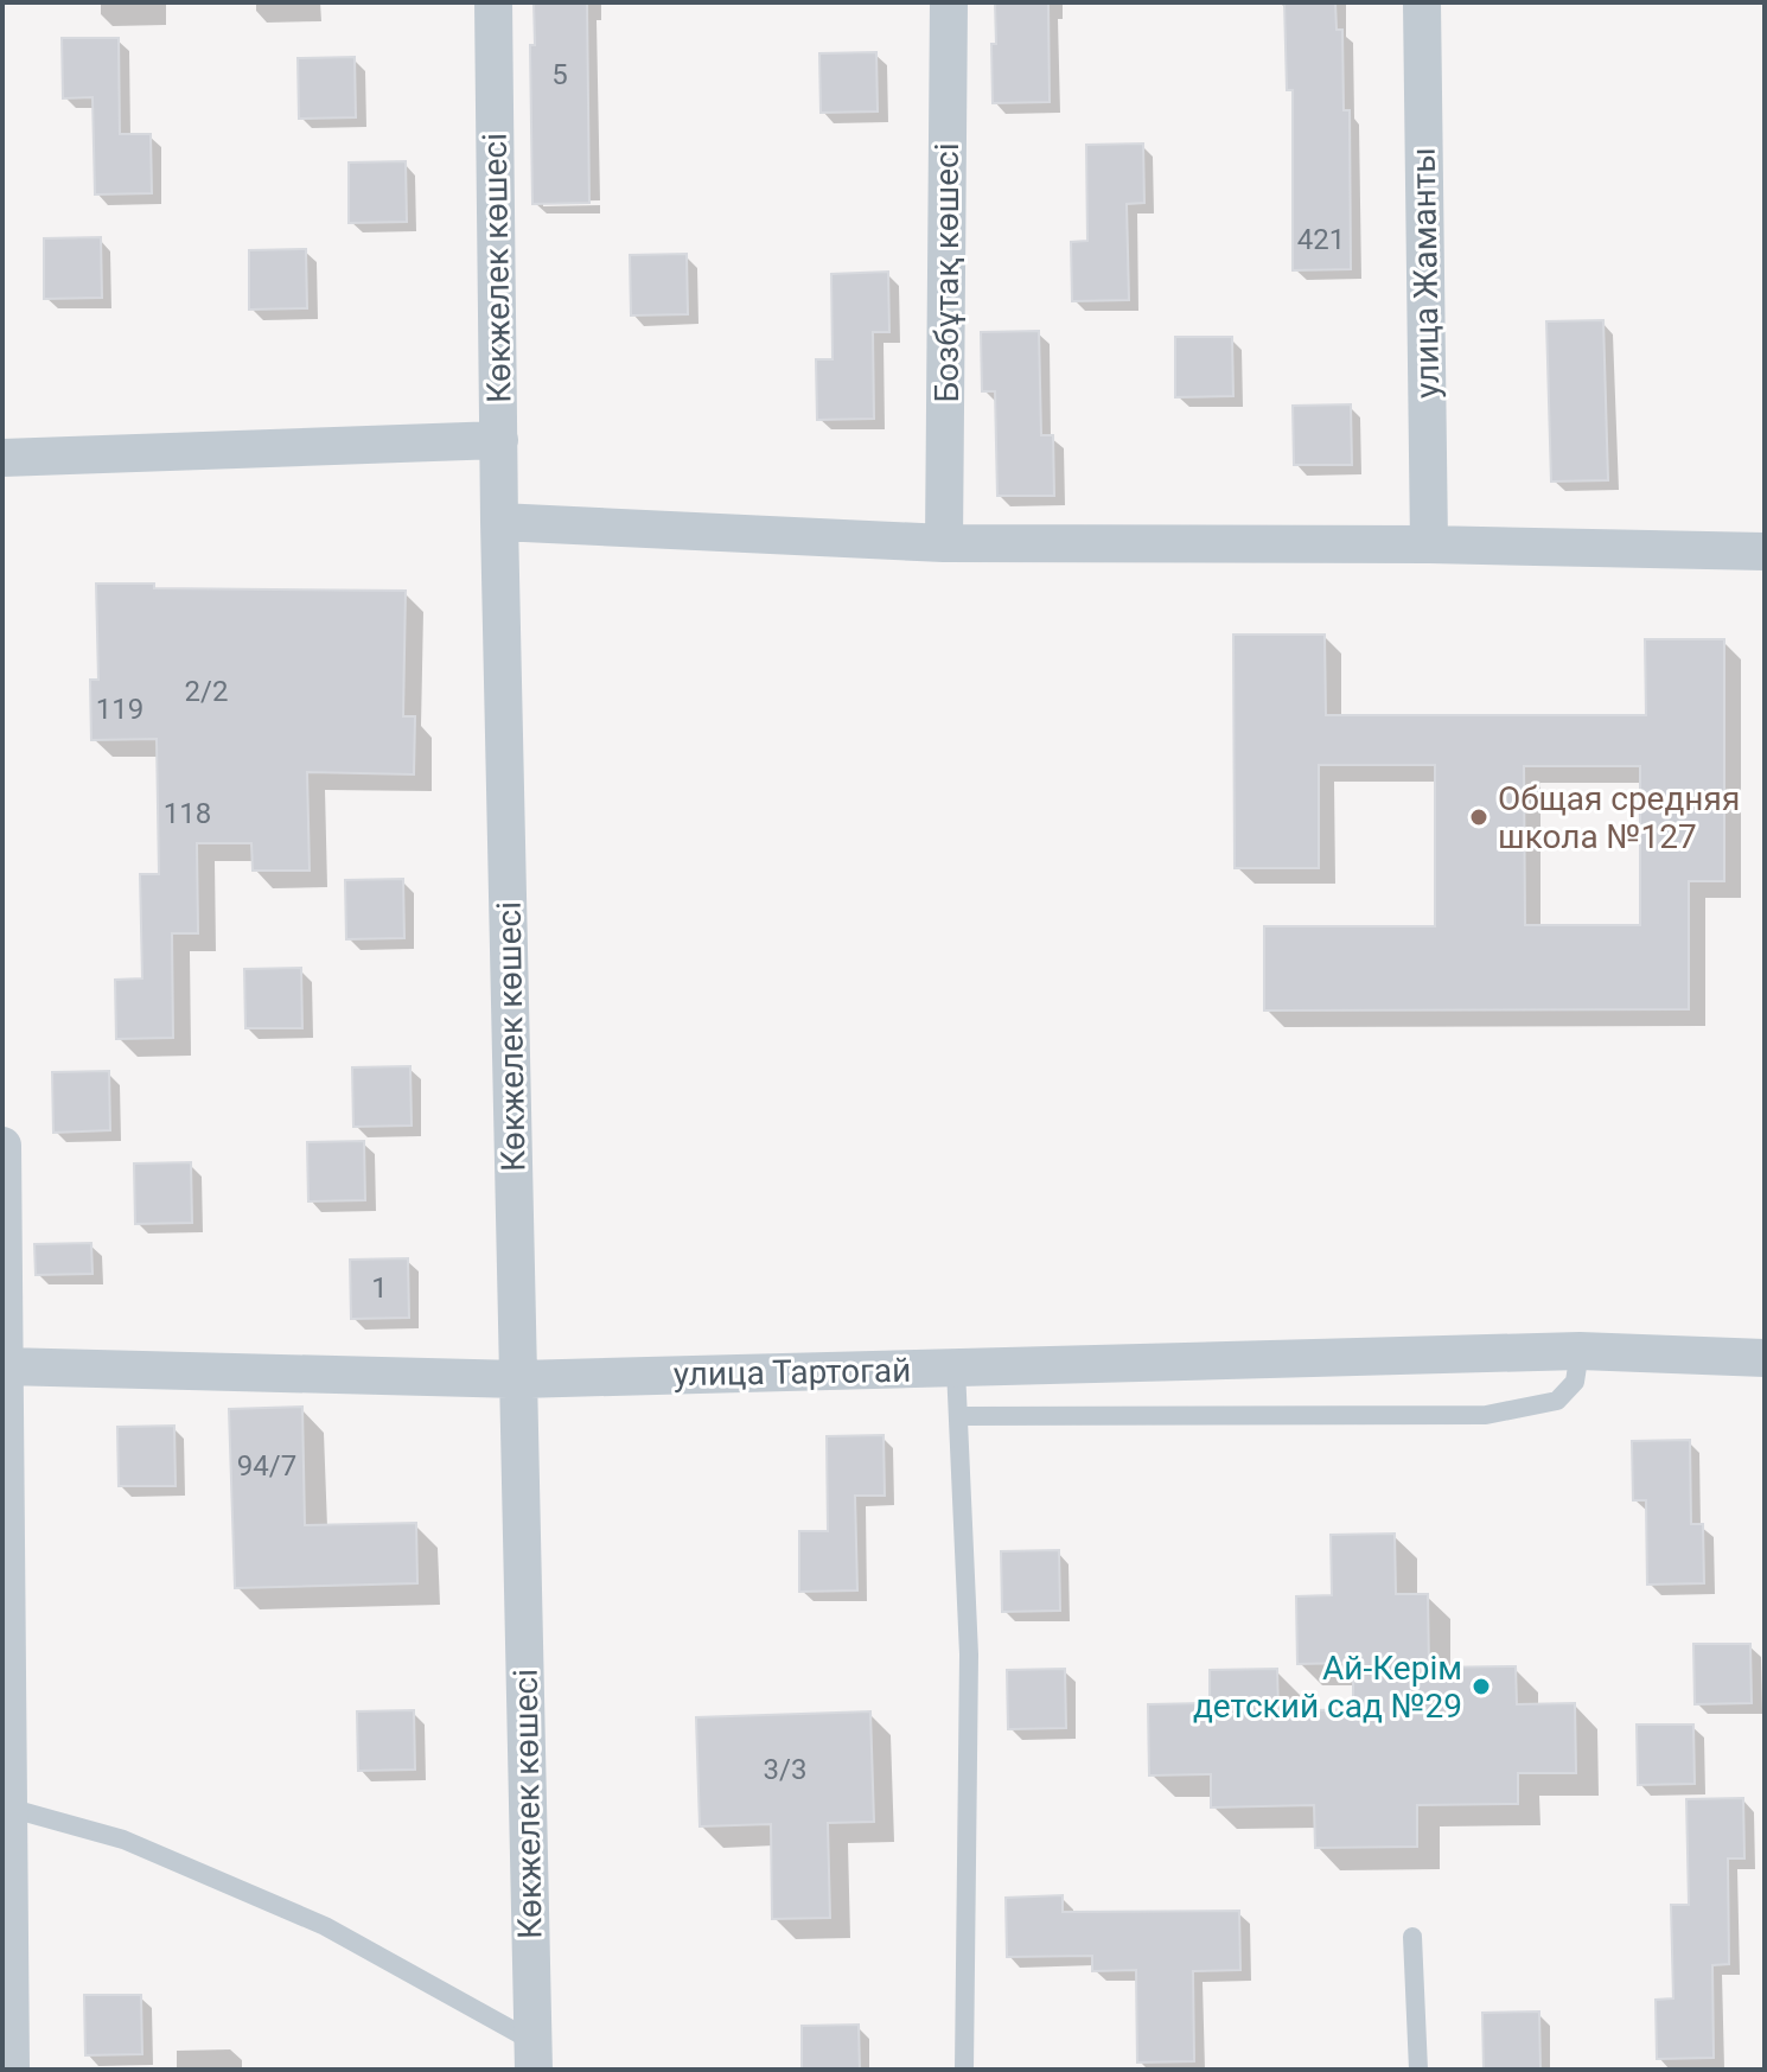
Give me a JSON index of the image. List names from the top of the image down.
{
  "streets": {
    "street": [
      "Көкжелек көшесі",
      "Бозбұтақ көшесі",
      "улица Жаманты",
      "улица Тартогай"
    ]
  },
  "crossings": [
    ["Көкжелек көшесі", "улица Тартогай"]
  ],
  "places": ["Общая средняя школа №127", "Ай-Керім детский сад №29"],
  "house_numbers": [
    "5",
    "421",
    "2/2",
    "119",
    "118",
    "1",
    "94/7",
    "3/3"
  ]
}
